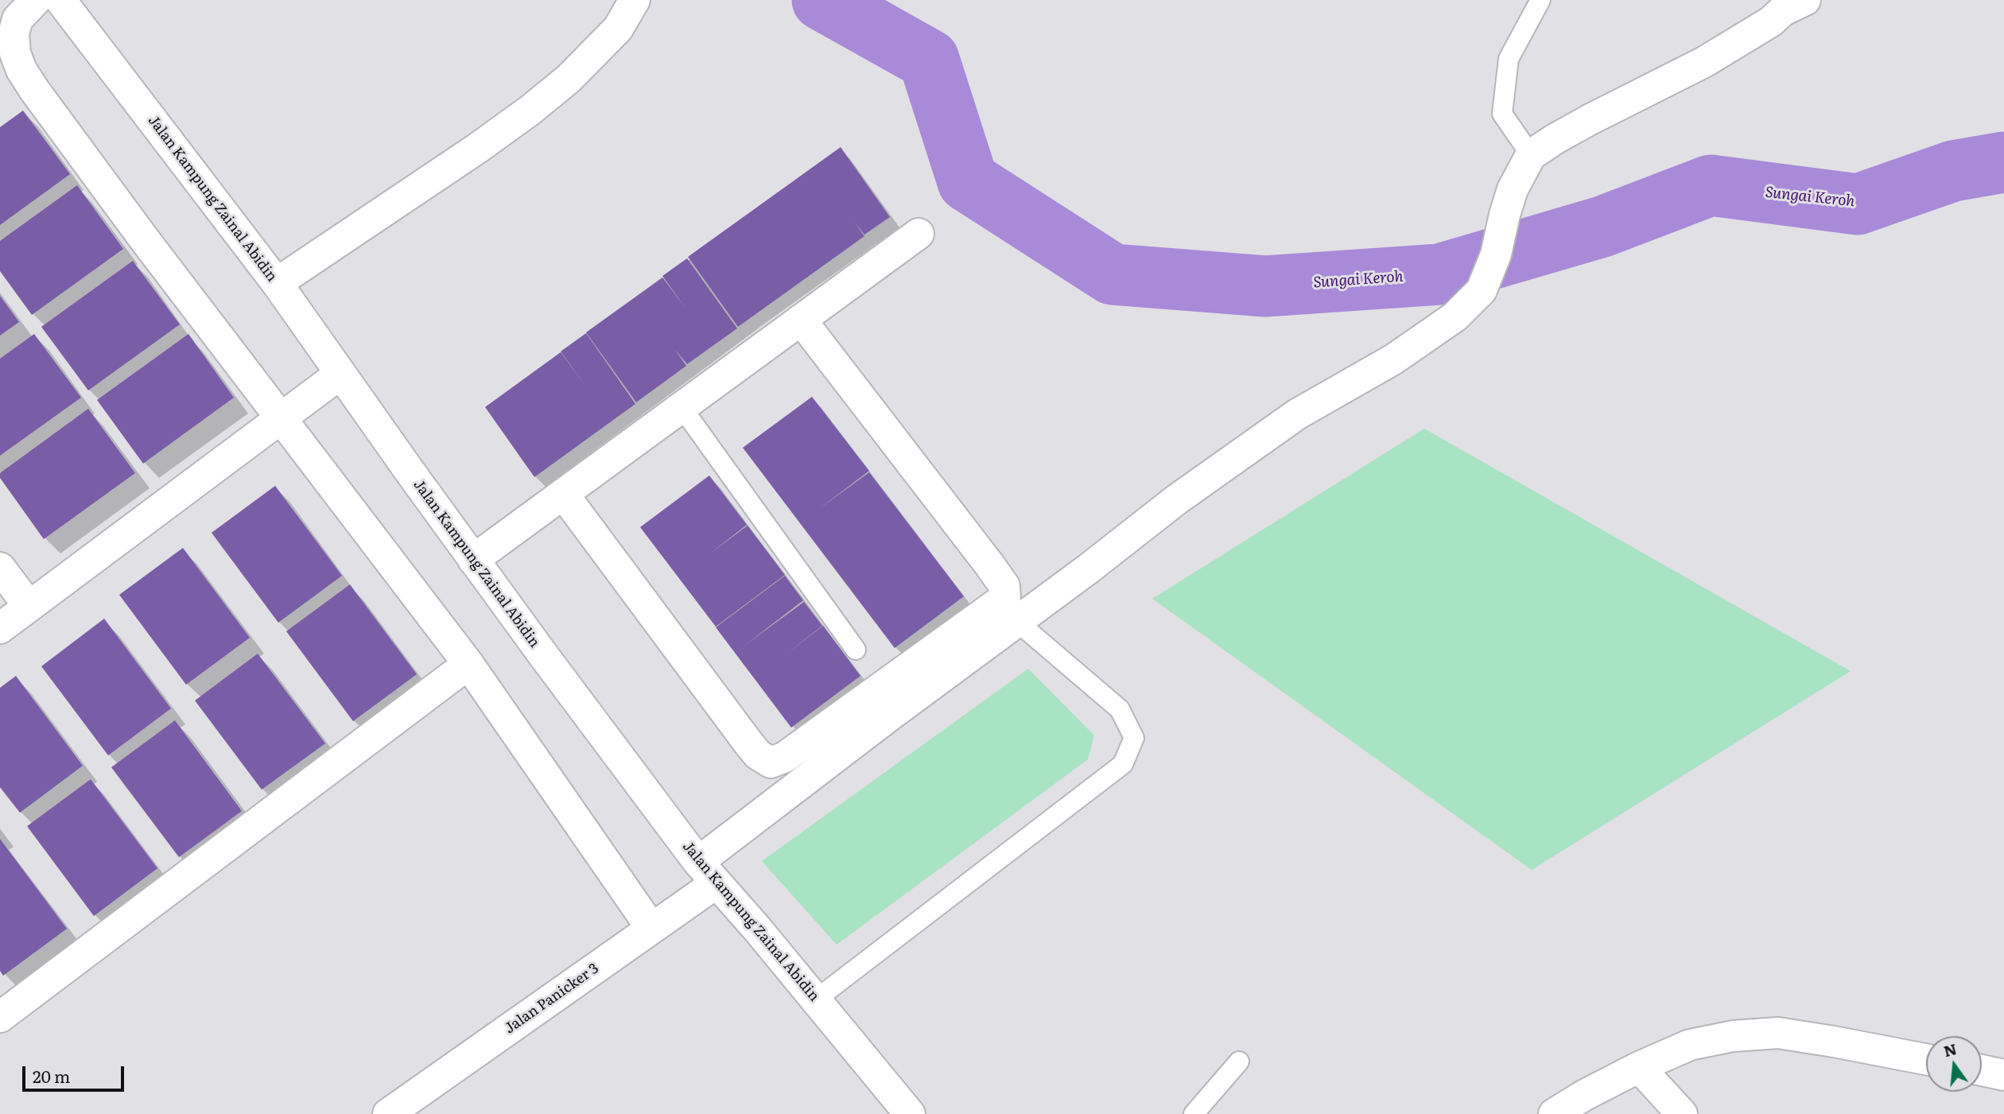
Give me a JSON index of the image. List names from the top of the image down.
{
  "streets": {
    "street": ["Jalan Kampung Zainal Abidin", "Jalan Panicker 3"]
  },
  "crossings": [
    ["Jalan Kampung Zainal Abidin", "Jalan Panicker 3"]
  ],
  "water": ["Sungai Keroh"],
  "scale_bar": "20 m",
  "north": "top"
}
